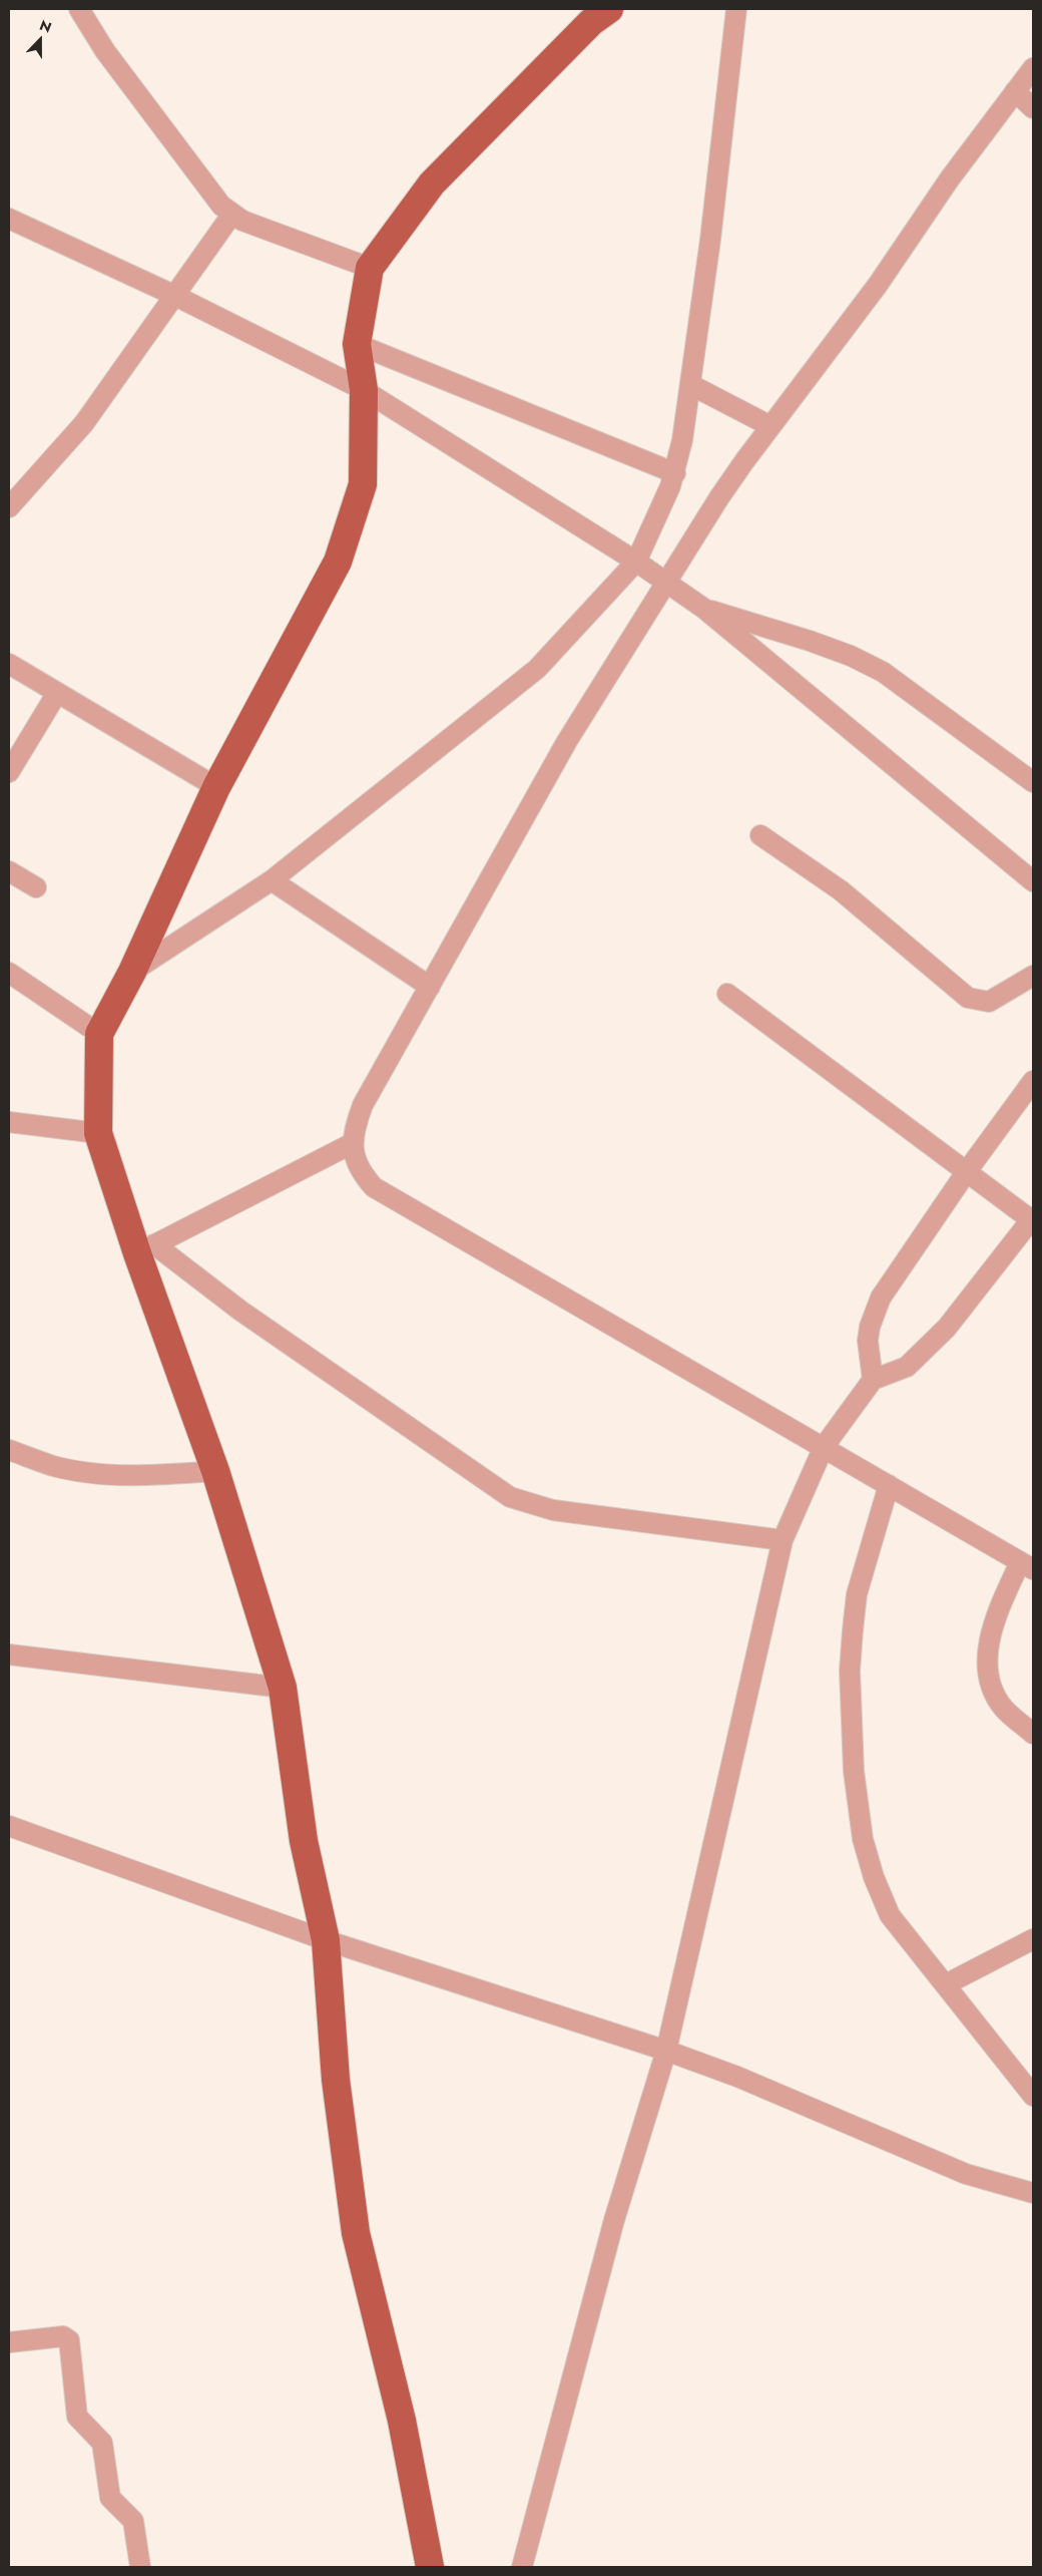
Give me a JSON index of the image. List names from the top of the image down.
{
  "north": "top"
}
